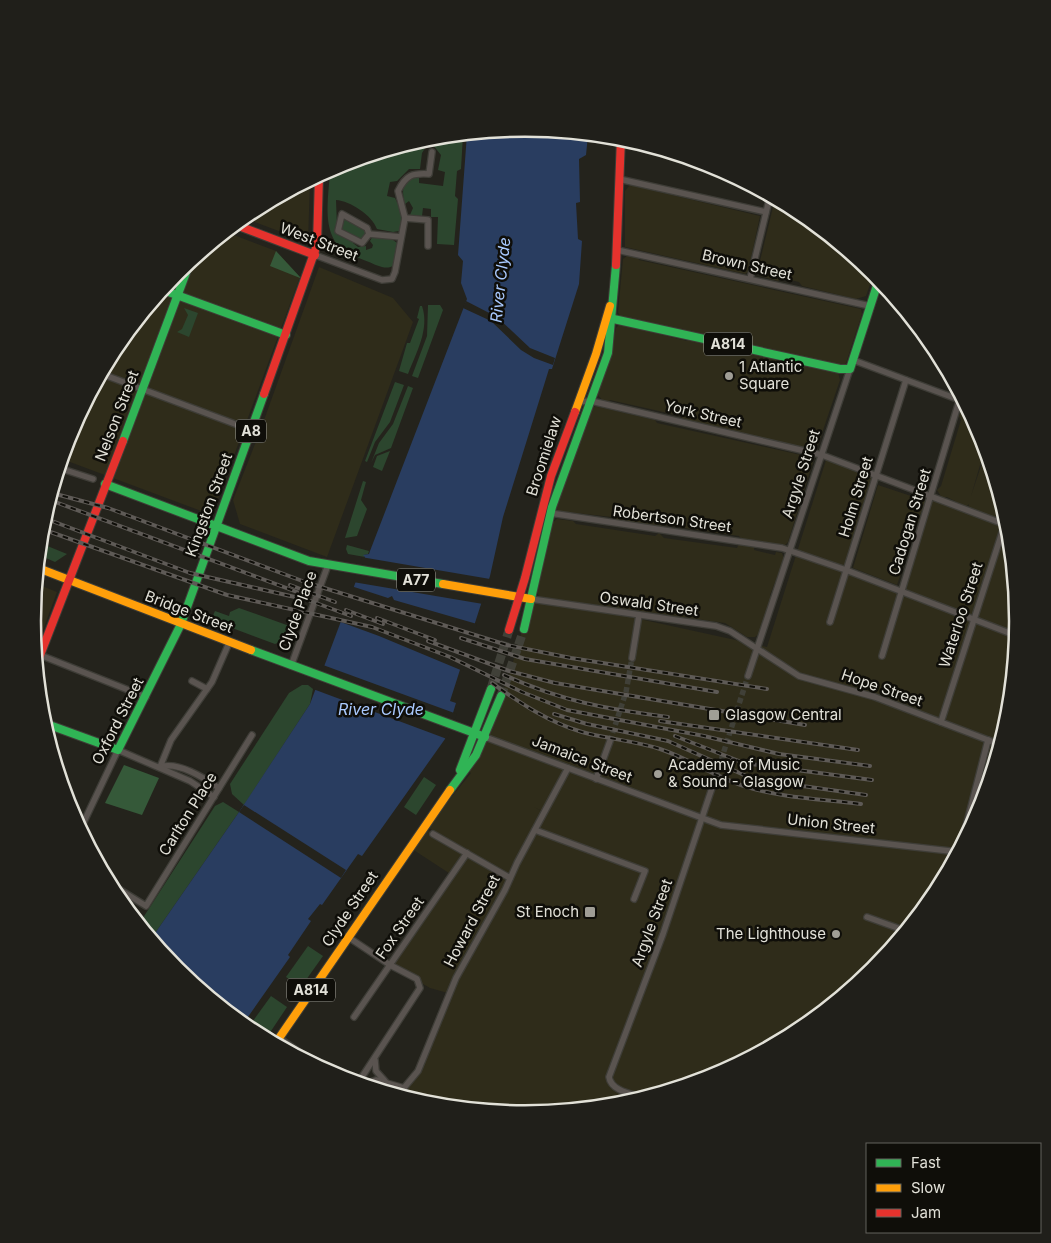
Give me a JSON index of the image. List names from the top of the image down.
{
  "streets": {
    "main road": [
      "West Street",
      "A814",
      "Nelson Street",
      "A8",
      "Broomielaw",
      "Argyle Street",
      "Kingston Street",
      "A77",
      "Bridge Street",
      "Oxford Street",
      "Jamaica Street",
      "Clyde Street"
    ],
    "street": [
      "Brown Street",
      "York Street",
      "Holm Street",
      "Robertson Street",
      "Cadogan Street",
      "Oswald Street",
      "Clyde Place",
      "Waterloo Street",
      "Hope Street",
      "Carlton Place",
      "Union Street",
      "Howard Street",
      "Fox Street"
    ]
  },
  "crossings": [
    ["West Street", "A8"],
    ["West Street", "Kingston Street"],
    ["Brown Street", "Broomielaw"],
    ["Brown Street", "Argyle Street"],
    ["A814", "Broomielaw"],
    ["A814", "Argyle Street"],
    ["A814", "Jamaica Street"],
    ["A814", "Clyde Street"],
    ["York Street", "Broomielaw"],
    ["York Street", "Argyle Street"],
    ["York Street", "Holm Street"],
    ["York Street", "Cadogan Street"],
    ["Nelson Street", "A77"],
    ["Nelson Street", "Bridge Street"],
    ["A8", "Kingston Street"],
    ["Broomielaw", "Robertson Street"],
    ["Broomielaw", "A77"],
    ["Broomielaw", "Oswald Street"],
    ["Argyle Street", "Robertson Street"],
    ["Argyle Street", "Oswald Street"],
    ["Argyle Street", "Hope Street"],
    ["Argyle Street", "Jamaica Street"],
    ["Argyle Street", "Union Street"],
    ["Holm Street", "Robertson Street"],
    ["Kingston Street", "A77"],
    ["Kingston Street", "Bridge Street"],
    ["Kingston Street", "Oxford Street"],
    ["Robertson Street", "Cadogan Street"],
    ["Robertson Street", "Waterloo Street"],
    ["A77", "Oswald Street"],
    ["A77", "Clyde Place"],
    ["Oswald Street", "Hope Street"],
    ["Clyde Place", "Bridge Street"],
    ["Bridge Street", "Oxford Street"],
    ["Bridge Street", "Jamaica Street"],
    ["Waterloo Street", "Hope Street"],
    ["Jamaica Street", "Union Street"],
    ["Jamaica Street", "Clyde Street"],
    ["Jamaica Street", "Howard Street"]
  ],
  "water": ["River Clyde"],
  "places": {
    "other": ["1 Atlantic Square", "Academy of Music & Sound - Glasgow", "The Lighthouse"],
    "transit": ["Glasgow Central", "St Enoch"]
  },
  "legend": ["Fast", "Slow", "Jam"]
}
